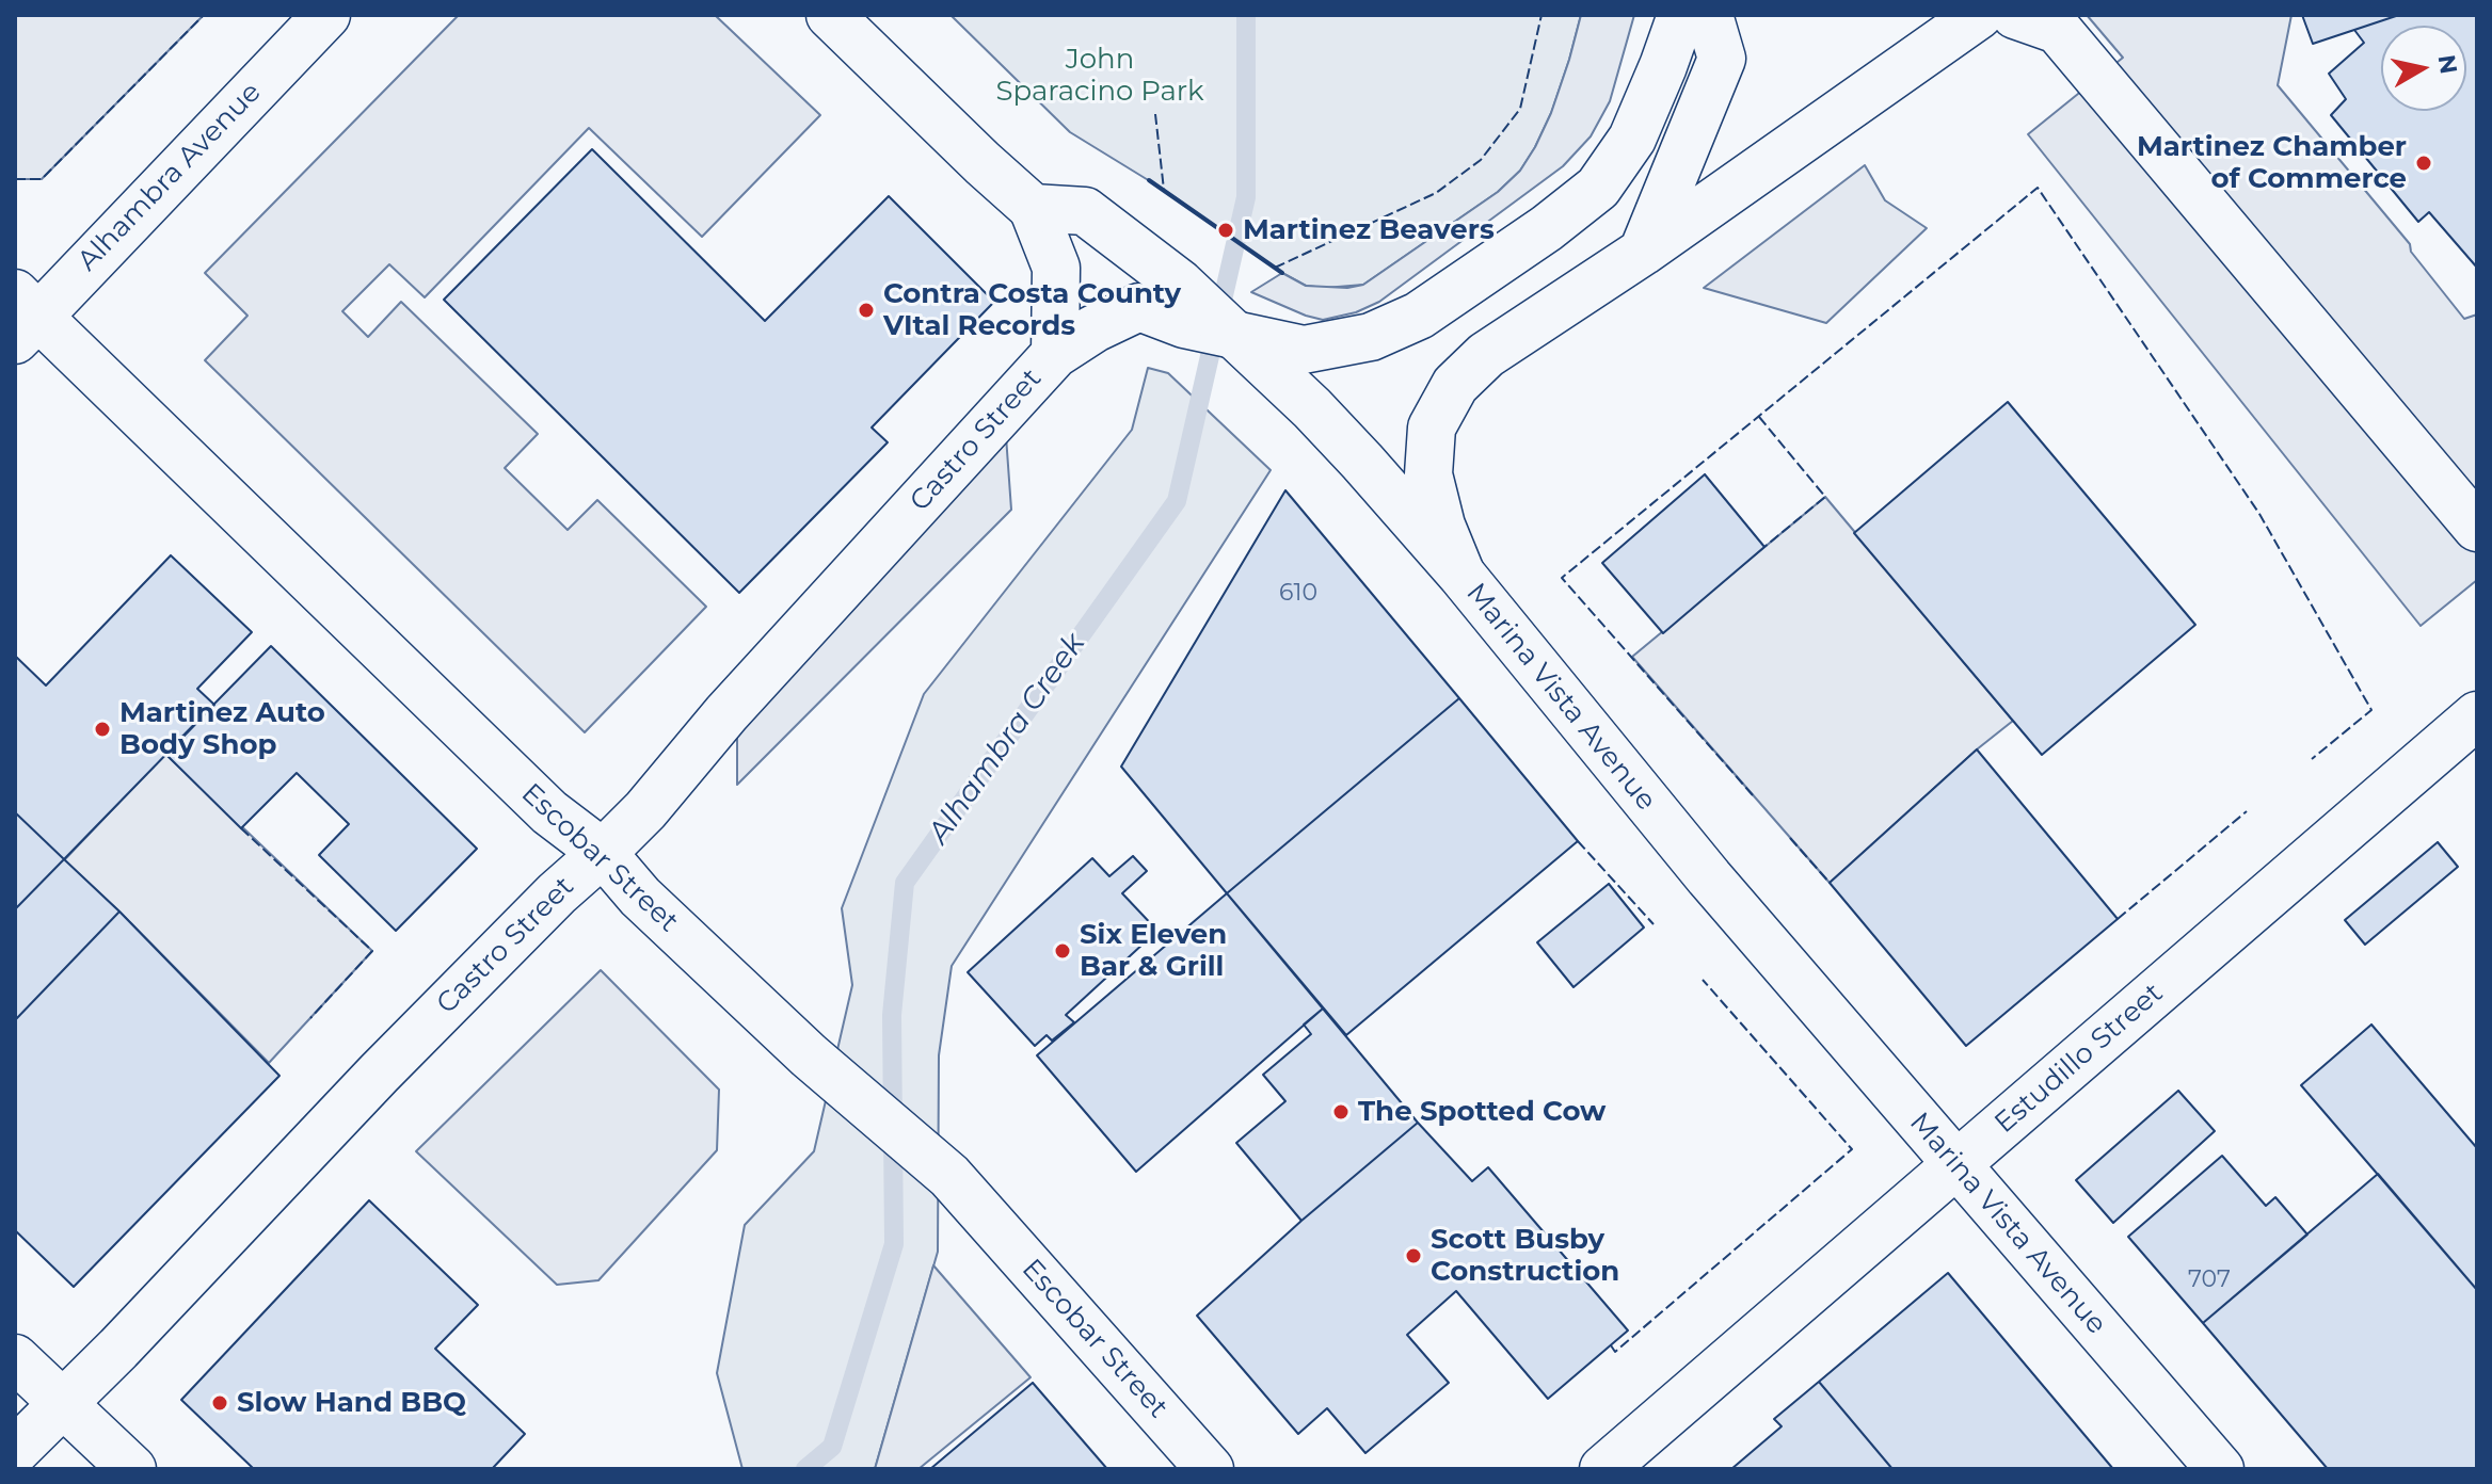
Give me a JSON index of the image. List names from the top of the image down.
{
  "streets": {
    "street": [
      "Alhambra Avenue",
      "Castro Street",
      "Marina Vista Avenue",
      "Escobar Street",
      "Estudillo Street"
    ]
  },
  "crossings": [
    ["Alhambra Avenue", "Escobar Street"],
    ["Castro Street", "Marina Vista Avenue"],
    ["Castro Street", "Escobar Street"],
    ["Marina Vista Avenue", "Estudillo Street"]
  ],
  "water": ["Alhambra Creek"],
  "parks": ["John Sparacino Park"],
  "places": [
    "Martinez Chamber of Commerce",
    "Martinez Beavers",
    "Contra Costa County VItal Records",
    "Martinez Auto Body Shop",
    "Six Eleven Bar & Grill",
    "The Spotted Cow",
    "Scott Busby Construction",
    "Slow Hand BBQ"
  ],
  "house_numbers": ["610", "707"],
  "north": "right"
}
